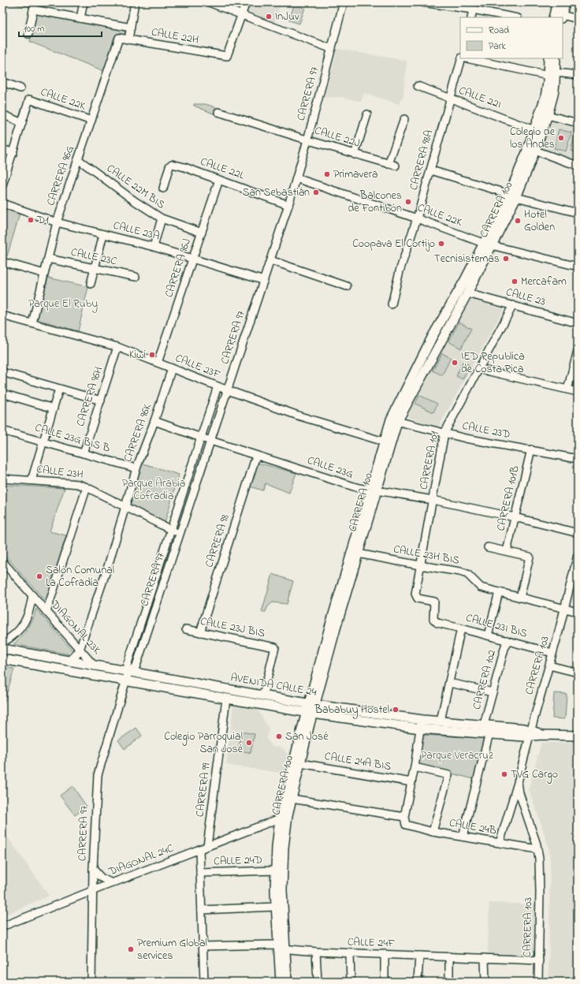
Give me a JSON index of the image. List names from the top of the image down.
{
  "streets": {
    "main road": ["CARRERA 100", "AVENIDA CALLE 24"],
    "street": [
      "CALLE 22H",
      "CARRERA 97",
      "CALLE 22I",
      "CALLE 22K",
      "CALLE 22J",
      "CARRERA 98A",
      "CALLE 22L",
      "CARRERA 96G",
      "CALLE 22M BIS",
      "CALLE 23A",
      "CALLE 23C",
      "CARRERA 96J",
      "CALLE 23",
      "CALLE 23F",
      "CARRERA 96H",
      "CALLE 23D",
      "CARRERA 96K",
      "CALLE 23G BIS B",
      "CARRERA 101",
      "CALLE 23G",
      "CALLE 23H",
      "CARRERA 101B",
      "CARRERA 98",
      "CALLE 23H BIS",
      "CALLE 23I BIS",
      "DIAGONAL 23K",
      "CALLE 23J BIS",
      "CARRERA 103",
      "CARRERA 102",
      "CALLE 24A BIS",
      "CARRERA 99",
      "CALLE 24B",
      "DIAGONAL 24C",
      "CALLE 24D",
      "CALLE 24F"
    ]
  },
  "crossings": [
    ["CALLE 22H", "CARRERA 96G"],
    ["CARRERA 97", "CALLE 22K"],
    ["CARRERA 97", "CALLE 22J"],
    ["CARRERA 97", "CALLE 22L"],
    ["CARRERA 97", "CALLE 23A"],
    ["CARRERA 97", "CALLE 23F"],
    ["CARRERA 97", "CALLE 23G"],
    ["CARRERA 97", "CALLE 23H"],
    ["CARRERA 97", "AVENIDA CALLE 24"],
    ["CARRERA 97", "DIAGONAL 24C"],
    ["CALLE 22I", "CARRERA 98A"],
    ["CALLE 22I", "CARRERA 100"],
    ["CALLE 22K", "CARRERA 98A"],
    ["CALLE 22K", "CARRERA 96G"],
    ["CALLE 22K", "CARRERA 100"],
    ["CALLE 22L", "CARRERA 96J"],
    ["CARRERA 96G", "CALLE 22M BIS"],
    ["CARRERA 96G", "CALLE 23A"],
    ["CARRERA 96G", "CALLE 23C"],
    ["CARRERA 96G", "CALLE 23F"],
    ["CALLE 22M BIS", "CARRERA 96J"],
    ["CARRERA 100", "CALLE 23"],
    ["CARRERA 100", "CALLE 23F"],
    ["CARRERA 100", "CALLE 23D"],
    ["CARRERA 100", "CALLE 23G"],
    ["CARRERA 100", "CALLE 23H BIS"],
    ["CARRERA 100", "AVENIDA CALLE 24"],
    ["CARRERA 100", "CALLE 24A BIS"],
    ["CARRERA 100", "CALLE 24B"],
    ["CARRERA 100", "DIAGONAL 24C"],
    ["CARRERA 100", "CALLE 24D"],
    ["CARRERA 100", "CALLE 24F"],
    ["CALLE 23A", "CARRERA 96J"],
    ["CARRERA 96J", "CALLE 23F"],
    ["CALLE 23", "CARRERA 101"],
    ["CALLE 23F", "CARRERA 96H"],
    ["CALLE 23F", "CARRERA 96K"],
    ["CARRERA 96H", "CALLE 23G BIS B"],
    ["CALLE 23D", "CARRERA 101"],
    ["CALLE 23D", "CARRERA 101B"],
    ["CARRERA 96K", "CALLE 23G BIS B"],
    ["CARRERA 96K", "CALLE 23G"],
    ["CARRERA 96K", "CALLE 23H"],
    ["CARRERA 96K", "DIAGONAL 23K"],
    ["CARRERA 101", "CALLE 23G"],
    ["CARRERA 101", "CALLE 23H BIS"],
    ["CARRERA 101", "CALLE 23I BIS"],
    ["CALLE 23G", "CARRERA 101B"],
    ["CALLE 23G", "CARRERA 98"],
    ["CARRERA 98", "CALLE 23J BIS"],
    ["CALLE 23H BIS", "CARRERA 103"],
    ["CALLE 23I BIS", "CARRERA 103"],
    ["CALLE 23I BIS", "CARRERA 102"],
    ["DIAGONAL 23K", "AVENIDA CALLE 24"],
    ["CALLE 23J BIS", "AVENIDA CALLE 24"],
    ["CARRERA 103", "AVENIDA CALLE 24"],
    ["CARRERA 103", "CALLE 24B"],
    ["CARRERA 103", "CALLE 24F"],
    ["CARRERA 102", "AVENIDA CALLE 24"],
    ["AVENIDA CALLE 24", "CARRERA 99"],
    ["CARRERA 99", "DIAGONAL 24C"]
  ],
  "parks": ["Parque El Ruby", "Parque Arabia Cofradía", "Parque Veracruz"],
  "places": [
    "InJuv",
    "Colegio de los Andes",
    "Primavera",
    "San Sebastián",
    "Balcones de Fontibón",
    "D1",
    "Hotel Golden",
    "Coopava El Cortijo",
    "Tecnisistemas",
    "Mercafam",
    "Kiwi",
    "IED Republica de Costa Rica",
    "Salón Comunal La Cofradía",
    "Bababuy Hostel",
    "San José",
    "Colegio Parroquial San José",
    "TVG Cargo",
    "Premium Global services"
  ],
  "legend": ["Road", "Park"],
  "scale_bar": "100 m"
}
